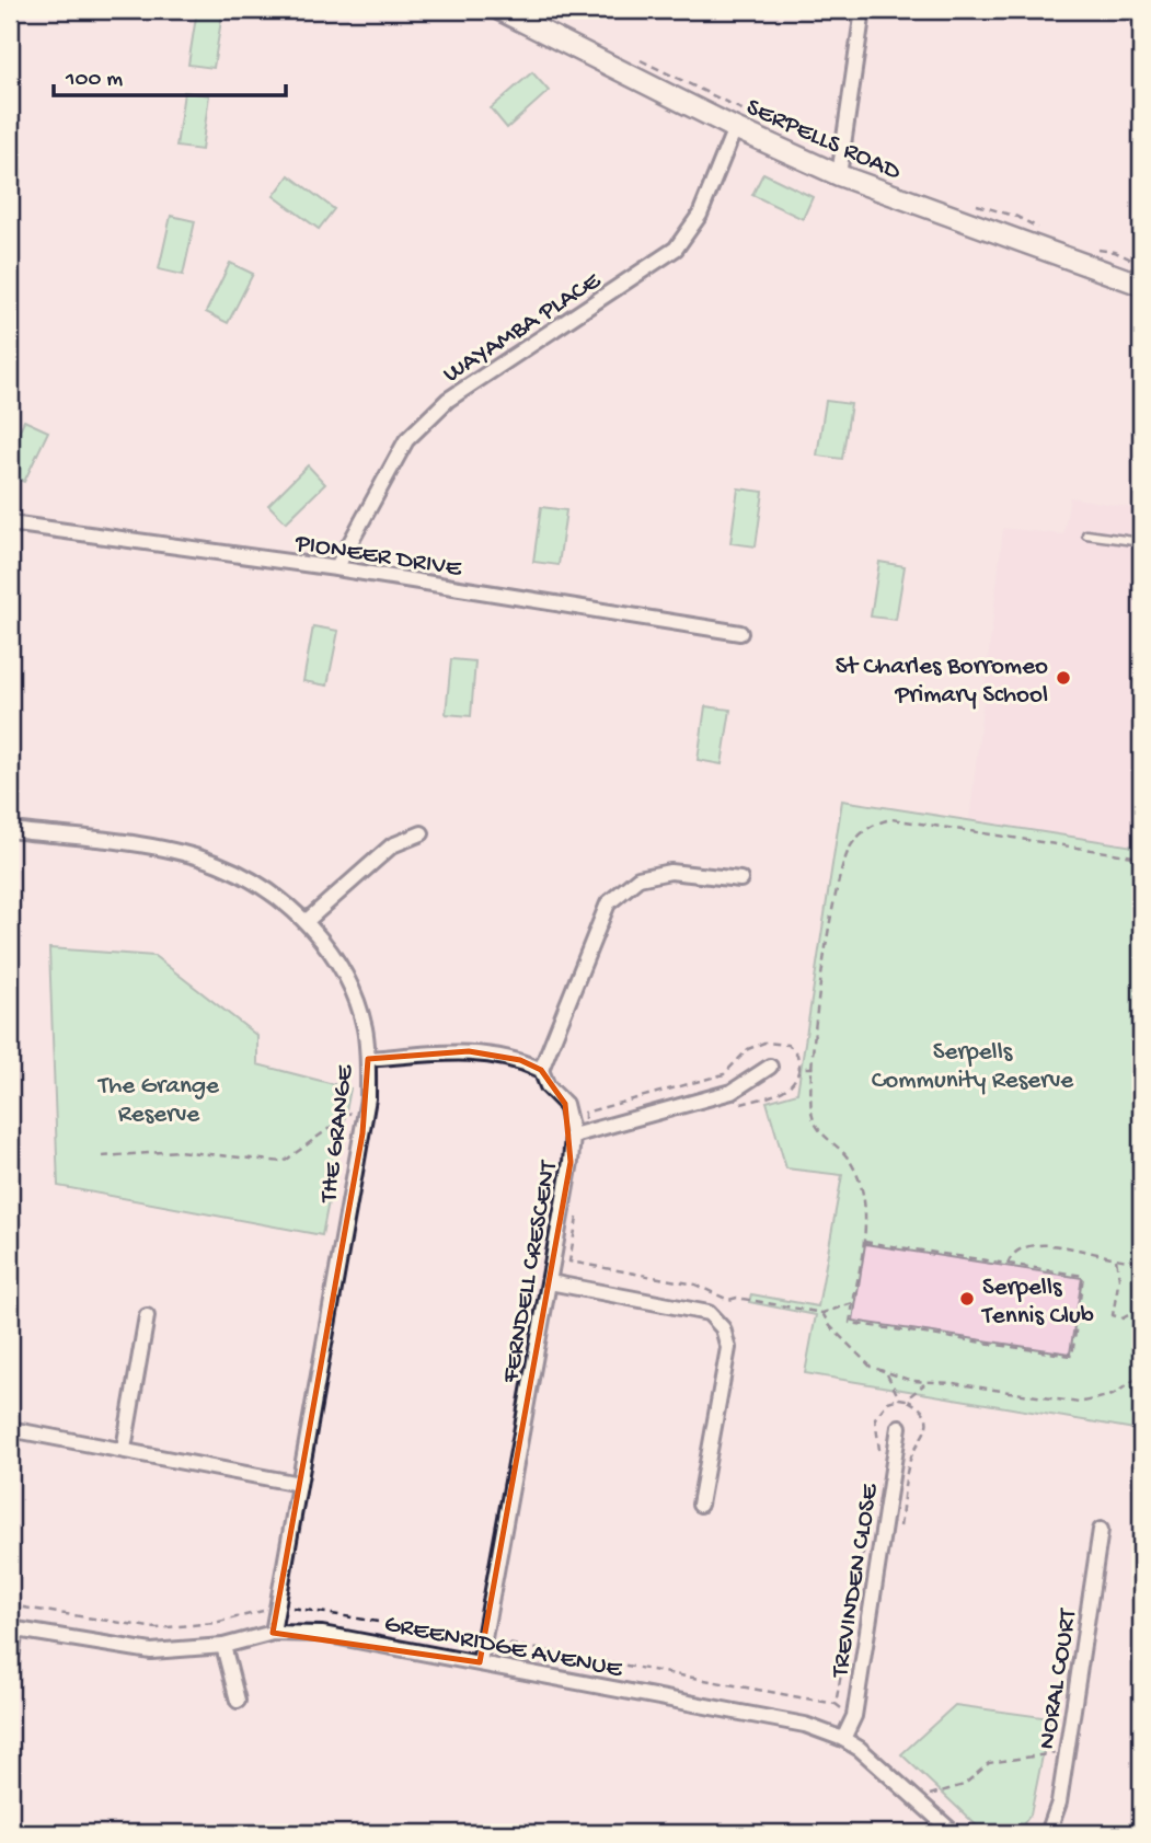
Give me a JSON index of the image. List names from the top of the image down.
{
  "streets": {
    "street": [
      "SERPELLS ROAD",
      "WAYAMBA PLACE",
      "PIONEER DRIVE",
      "THE GRANGE",
      "FERNDELL CRESCENT",
      "TREVINDEN CLOSE",
      "GREENRIDGE AVENUE",
      "NORAL COURT"
    ]
  },
  "crossings": [
    ["SERPELLS ROAD", "WAYAMBA PLACE"],
    ["WAYAMBA PLACE", "PIONEER DRIVE"],
    ["THE GRANGE", "GREENRIDGE AVENUE"],
    ["FERNDELL CRESCENT", "GREENRIDGE AVENUE"],
    ["TREVINDEN CLOSE", "GREENRIDGE AVENUE"]
  ],
  "parks": ["Serpells Community Reserve", "The Grange Reserve"],
  "places": ["St Charles Borromeo Primary School", "Serpells Tennis Club"],
  "scale_bar": "100 m"
}
